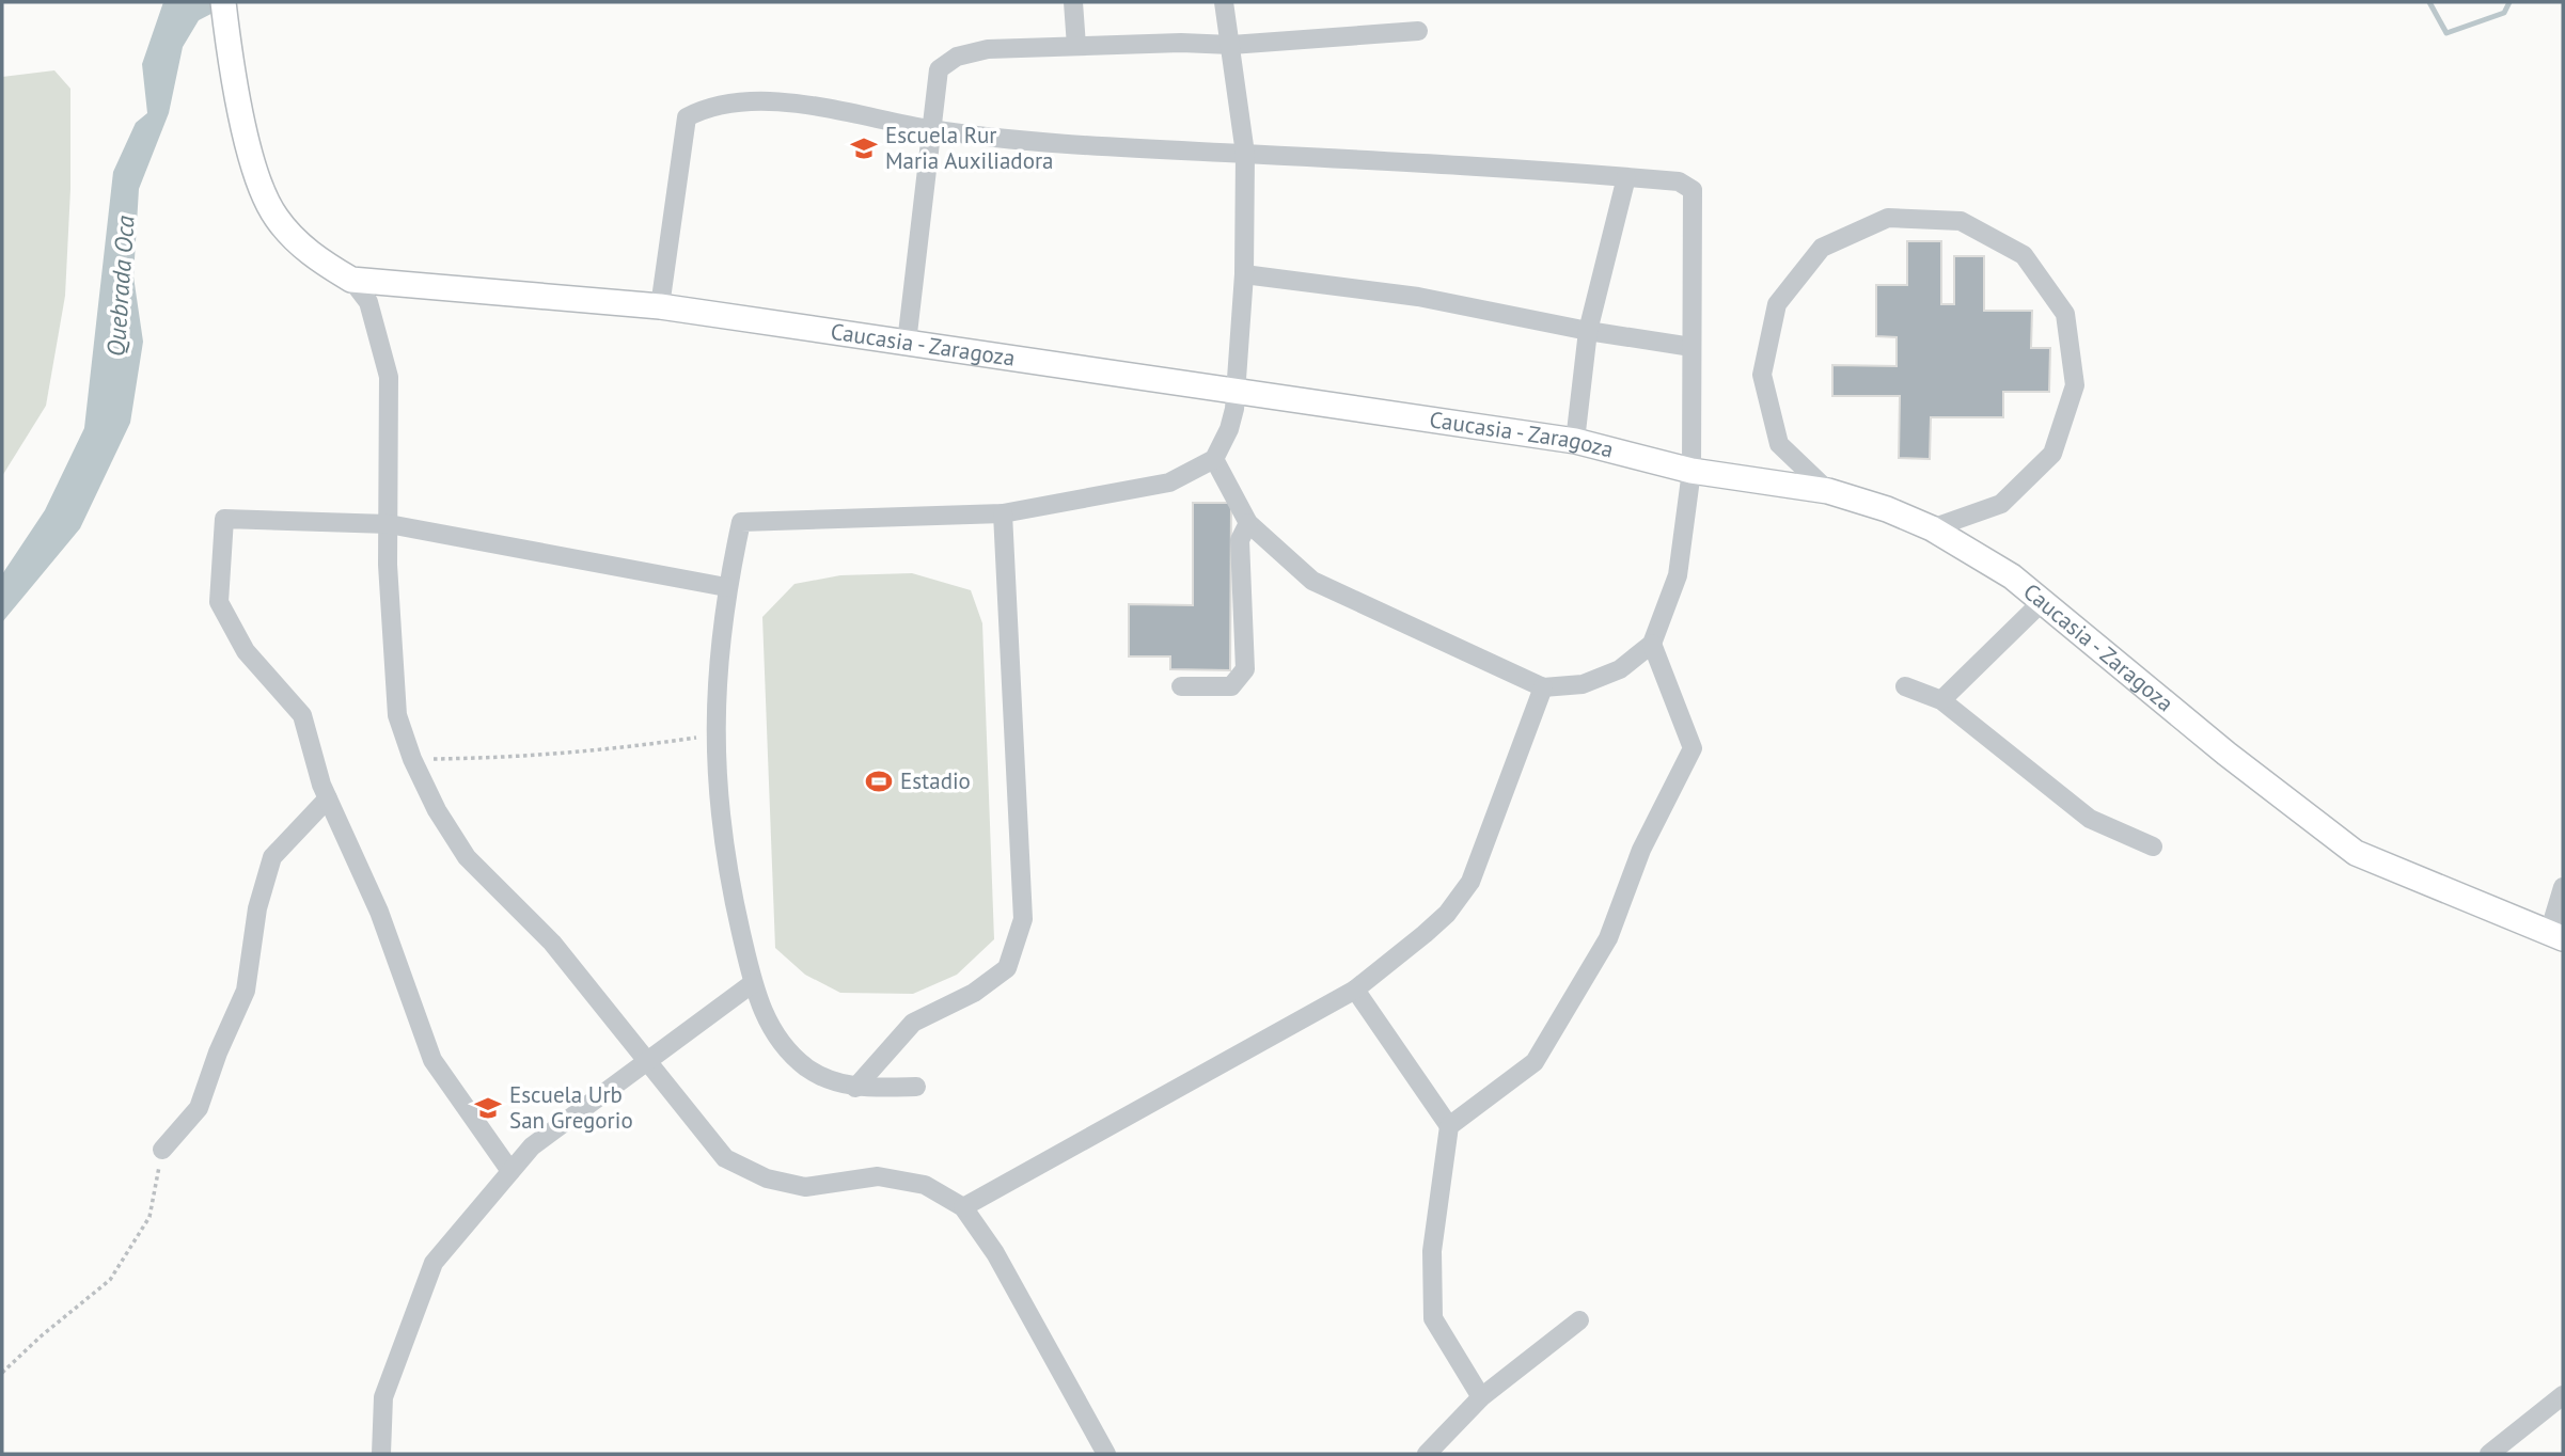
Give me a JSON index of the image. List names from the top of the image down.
{
  "streets": {
    "main road": ["Caucasia - Zaragoza"]
  },
  "water": ["Quebrada Oca"],
  "places": {
    "school or university": ["Escuela Rur Maria Auxiliadora", "Escuela Urb San Gregorio"],
    "sports": ["Estadio"]
  }
}
